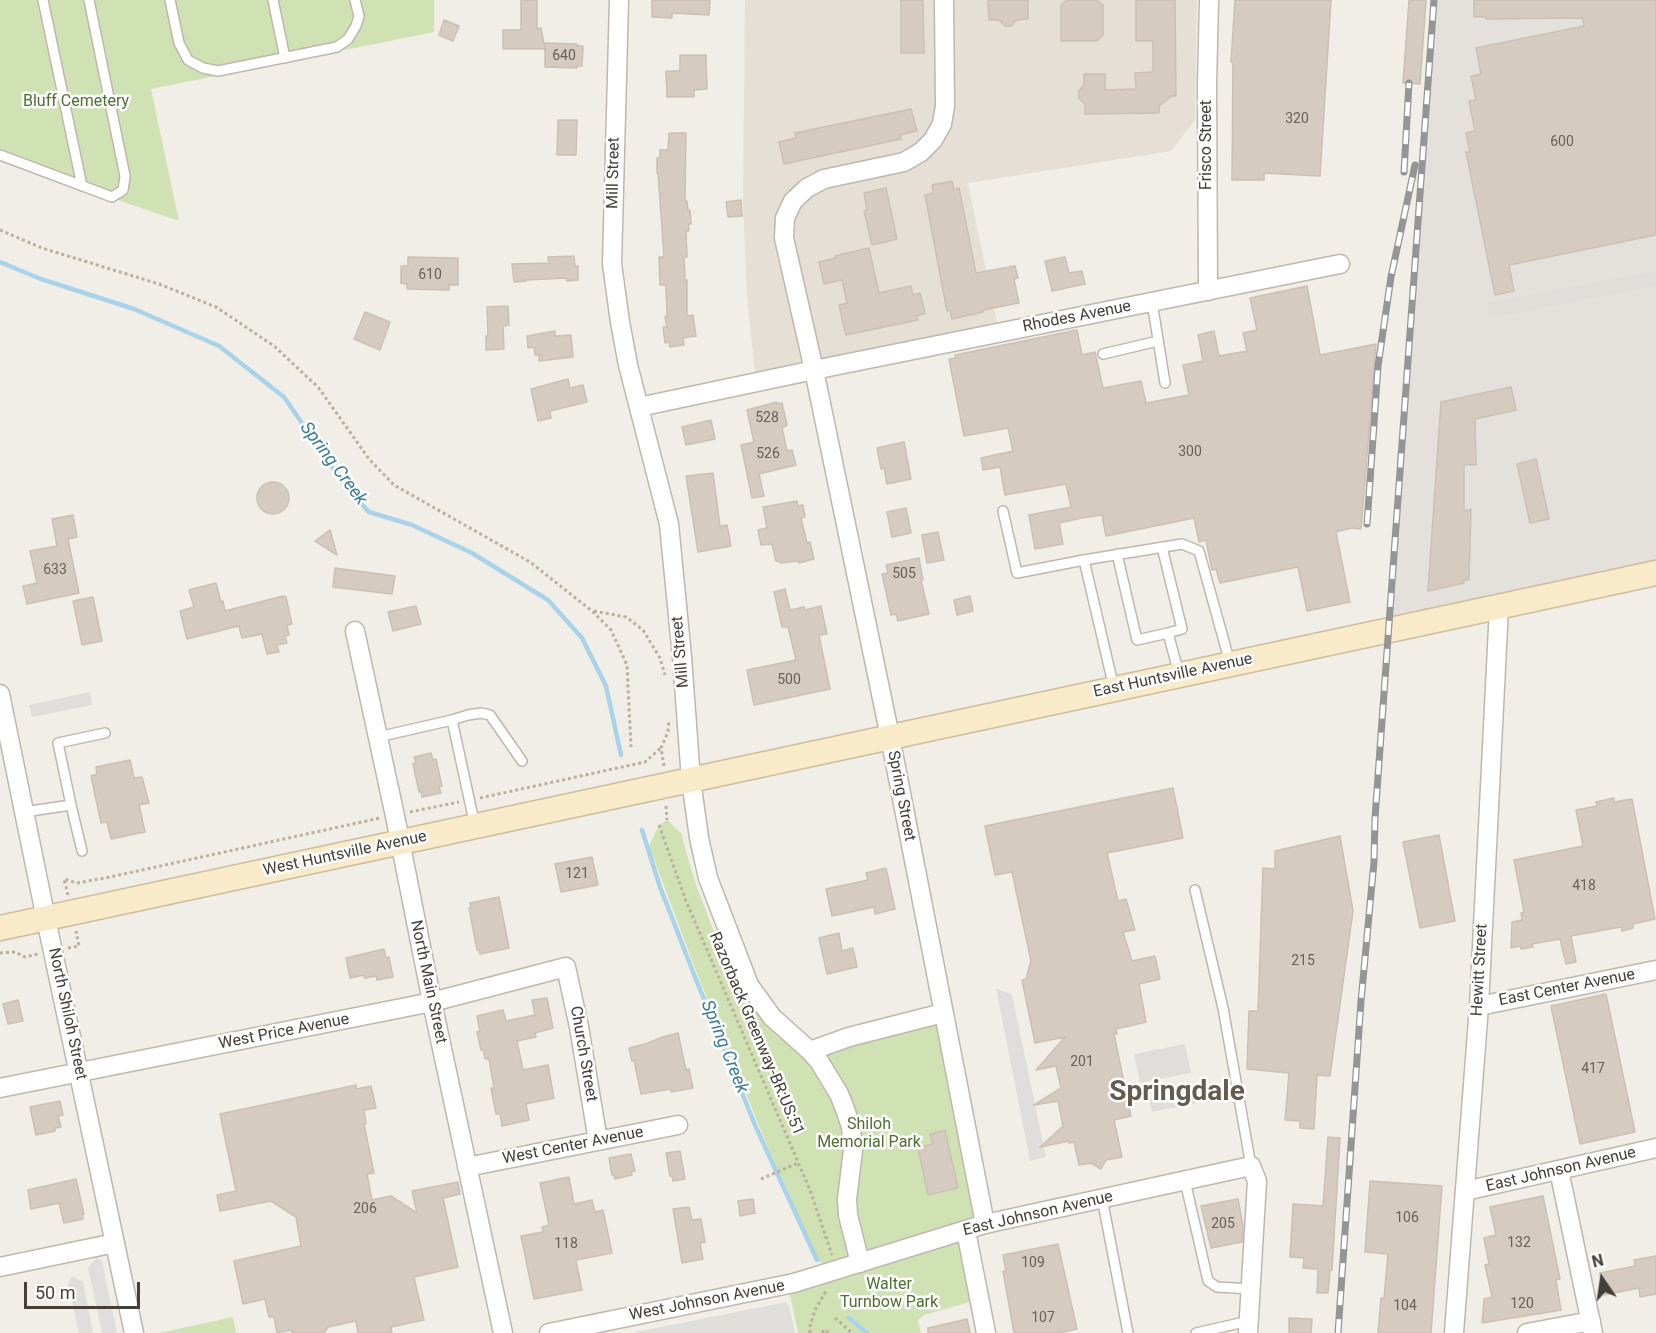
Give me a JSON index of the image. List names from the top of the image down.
{
  "streets": {
    "main road": ["East Huntsville Avenue", "West Huntsville Avenue"],
    "street": [
      "Frisco Street",
      "Mill Street",
      "Rhodes Avenue",
      "Spring Street",
      "Hewitt Street",
      "North Main Street",
      "East Center Avenue",
      "North Shiloh Street",
      "West Price Avenue",
      "Church Street",
      "West Center Avenue",
      "East Johnson Avenue",
      "West Johnson Avenue"
    ],
    "path": ["Razorback Greenway-BR:US:51"]
  },
  "crossings": [
    ["Frisco Street", "Rhodes Avenue"],
    ["Mill Street", "Rhodes Avenue"],
    ["Mill Street", "East Huntsville Avenue"],
    ["Mill Street", "West Huntsville Avenue"],
    ["Mill Street", "East Johnson Avenue"],
    ["Rhodes Avenue", "Spring Street"],
    ["East Huntsville Avenue", "Spring Street"],
    ["East Huntsville Avenue", "West Huntsville Avenue"],
    ["East Huntsville Avenue", "Hewitt Street"],
    ["Spring Street", "East Johnson Avenue"],
    ["West Huntsville Avenue", "North Main Street"],
    ["West Huntsville Avenue", "North Shiloh Street"],
    ["Hewitt Street", "East Center Avenue"],
    ["Hewitt Street", "East Johnson Avenue"],
    ["North Main Street", "West Price Avenue"],
    ["North Main Street", "West Center Avenue"],
    ["North Shiloh Street", "West Price Avenue"],
    ["West Price Avenue", "Church Street"],
    ["Church Street", "West Center Avenue"],
    ["East Johnson Avenue", "West Johnson Avenue"]
  ],
  "districts": ["Springdale"],
  "water": ["Spring Creek"],
  "parks": ["Bluff Cemetery", "Shiloh Memorial Park", "Walter Turnbow Park"],
  "house_numbers": [
    "640",
    "320",
    "600",
    "610",
    "528",
    "300",
    "526",
    "633",
    "505",
    "500",
    "121",
    "418",
    "215",
    "201",
    "417",
    "206",
    "106",
    "205",
    "132",
    "118",
    "109",
    "120",
    "104",
    "107"
  ],
  "scale_bar": "50 m",
  "north": "top"
}
